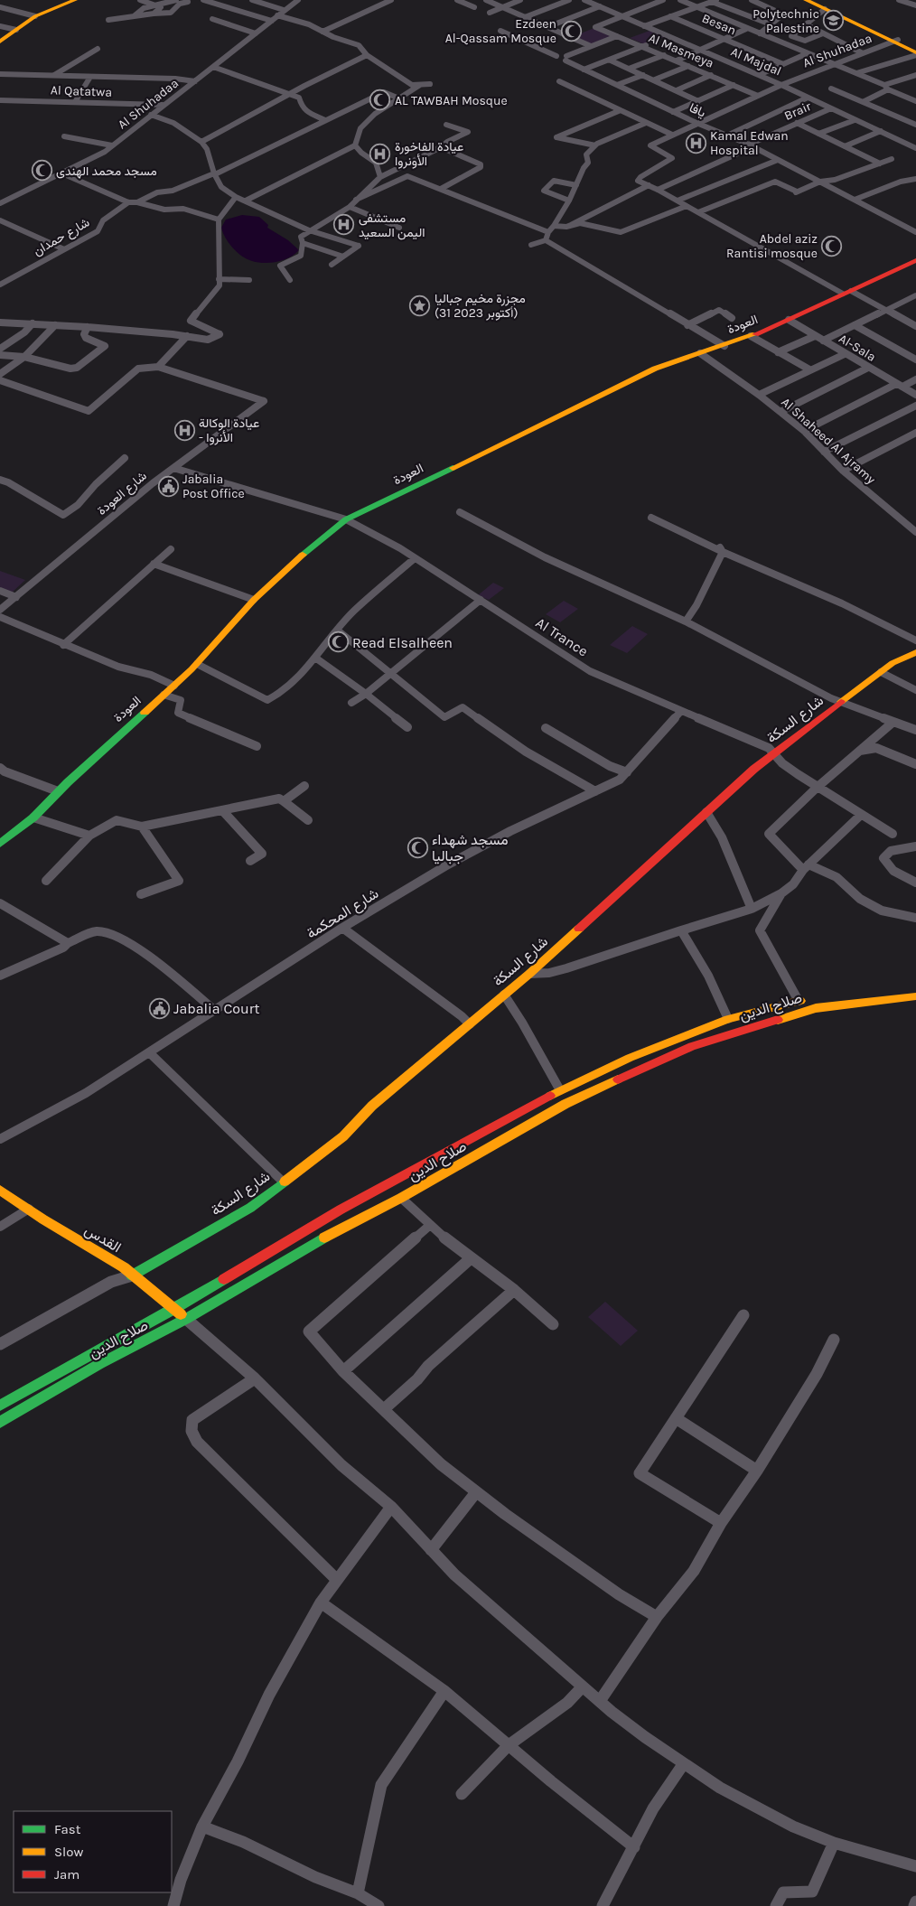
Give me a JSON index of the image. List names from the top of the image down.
{
  "streets": {
    "main road": [
      "العودة",
      "شارع السكة",
      "صلاح الدين",
      "القدس"
    ],
    "street": [
      "Besan",
      "Al Masmeya",
      "Al Shuhadaa",
      "Al Majdal",
      "Al Qatatwa",
      "يافا",
      "Brair",
      "شارع حمدان",
      "Al-Sala",
      "Al Shaheed Al Ajramy",
      "شارع العودة",
      "Al Trance",
      "شارع المحكمة"
    ]
  },
  "crossings": [
    ["Besan", "Al Majdal"],
    ["Al Masmeya", "Al Shuhadaa"],
    ["Al Masmeya", "Al Majdal"],
    ["Al Shuhadaa", "Al Majdal"],
    ["Al Shuhadaa", "Al Qatatwa"],
    ["Al Shuhadaa", "يافا"],
    ["Al Majdal", "Brair"],
    ["يافا", "Brair"],
    ["العودة", "Al-Sala"],
    ["العودة", "Al Shaheed Al Ajramy"],
    ["العودة", "Al Trance"],
    ["شارع العودة", "Al Trance"],
    ["Al Trance", "شارع السكة"],
    ["Al Trance", "شارع المحكمة"],
    ["شارع السكة", "القدس"],
    ["صلاح الدين", "القدس"]
  ],
  "places": {
    "school or university": ["Polytechnic Palestine"],
    "mosque": [
      "Ezdeen Al-Qassam Mosque",
      "AL TAWBAH Mosque",
      "مسجد محمد الهندى",
      "Abdel aziz Rantisi mosque",
      "Read Elsalheen",
      "مسجد شهداء جباليا"
    ],
    "hospital": [
      "Kamal Edwan Hospital",
      "عيادة الفاخورة الأونروا",
      "مستشفى اليمن السعيد",
      "عيادة الوكالة - الأنروا"
    ],
    "place": ["مجزرة مخيم جباليا (31 أكتوبر 2023)"],
    "public building": ["Jabalia Post Office", "Jabalia Court"]
  },
  "legend": ["Fast", "Slow", "Jam"]
}
